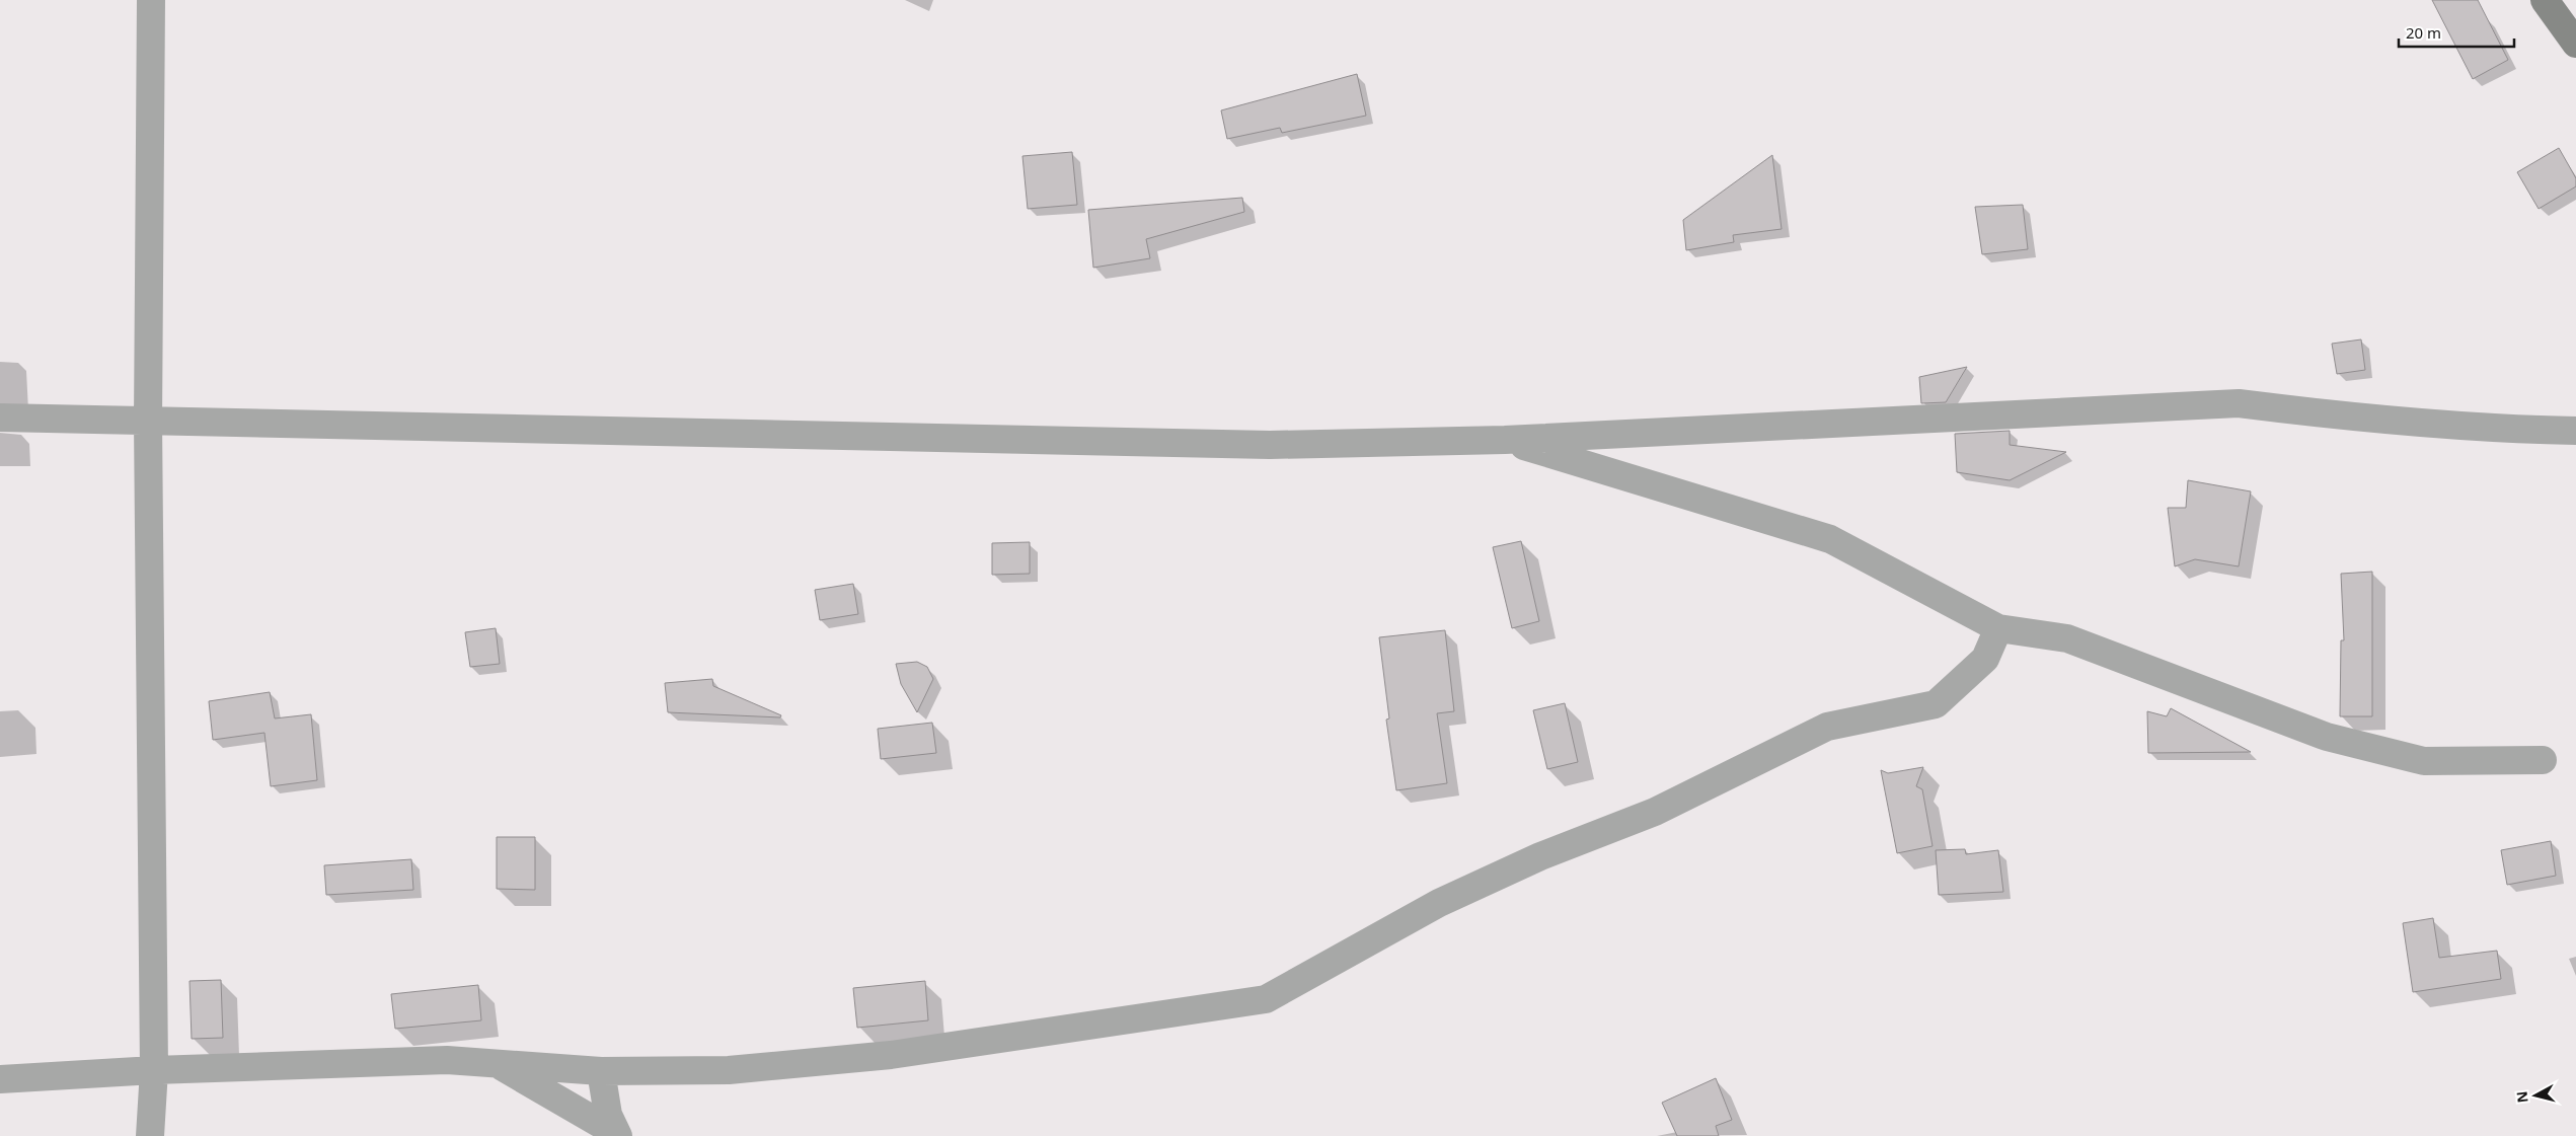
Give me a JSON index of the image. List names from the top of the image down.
{
  "scale_bar": "20 m",
  "north": "left"
}
